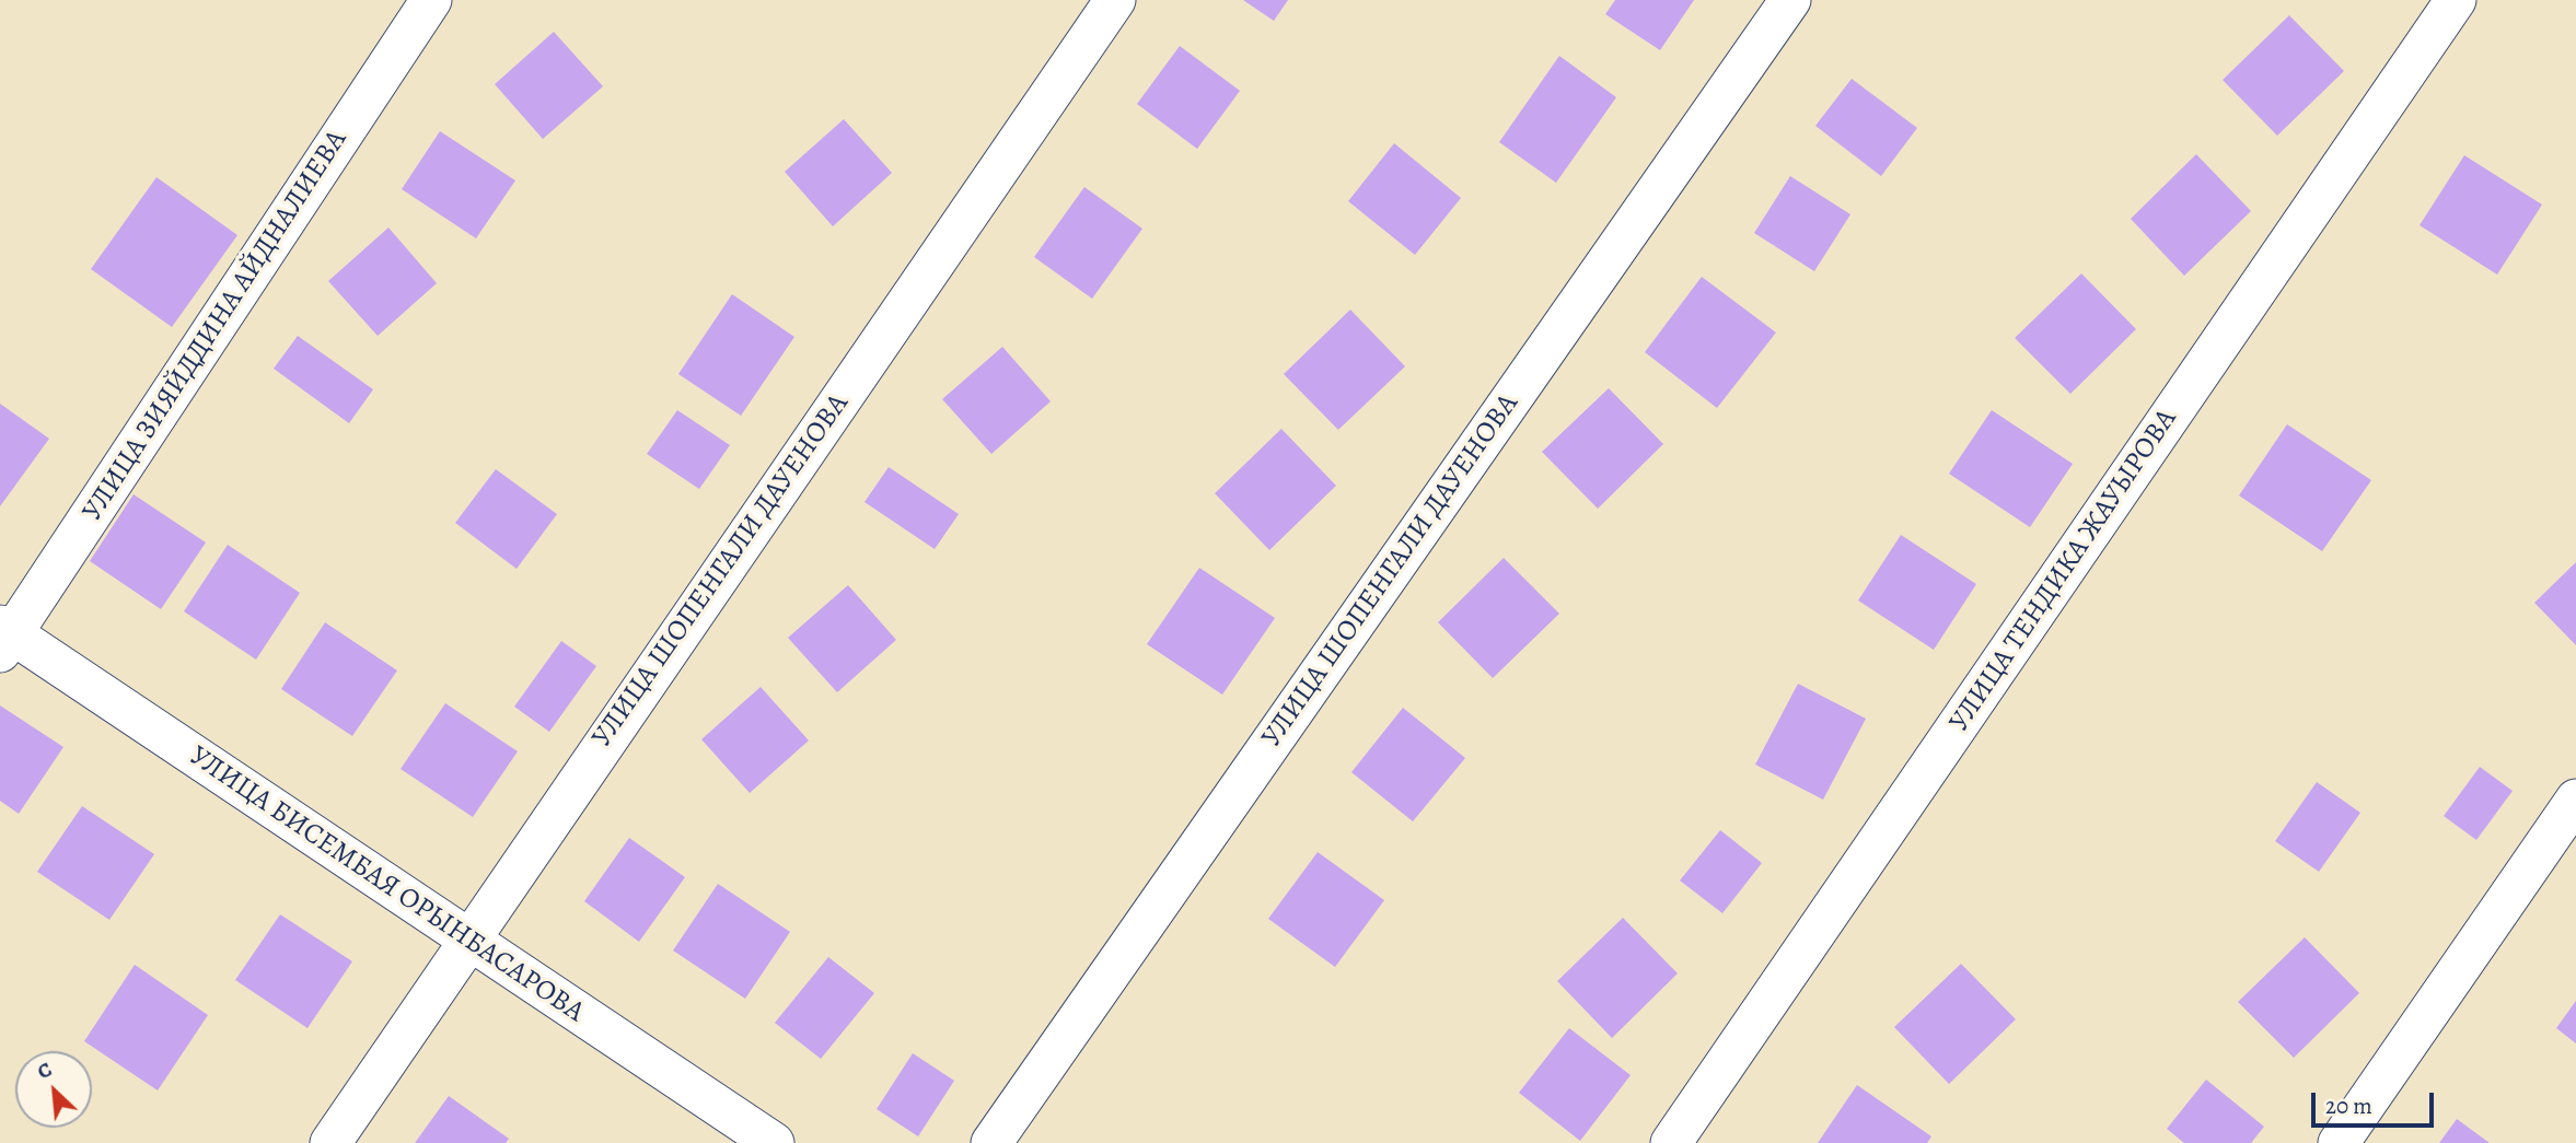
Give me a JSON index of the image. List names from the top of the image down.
{
  "streets": {
    "street": [
      "УЛИЦА ЗИЯЙДДИНА АЙДНАЛИЕВА",
      "УЛИЦА ШОПЕНГАЛИ ДАУЕНОВА",
      "УЛИЦА ТЕНДИКА ЖАУЫРОВА",
      "УЛИЦА БИСЕМБАЯ ОРЫНБАСАРОВА"
    ]
  },
  "crossings": [
    ["УЛИЦА ЗИЯЙДДИНА АЙДНАЛИЕВА", "УЛИЦА БИСЕМБАЯ ОРЫНБАСАРОВА"],
    ["УЛИЦА ШОПЕНГАЛИ ДАУЕНОВА", "УЛИЦА БИСЕМБАЯ ОРЫНБАСАРОВА"]
  ],
  "scale_bar": "20 m",
  "north": "top left"
}
